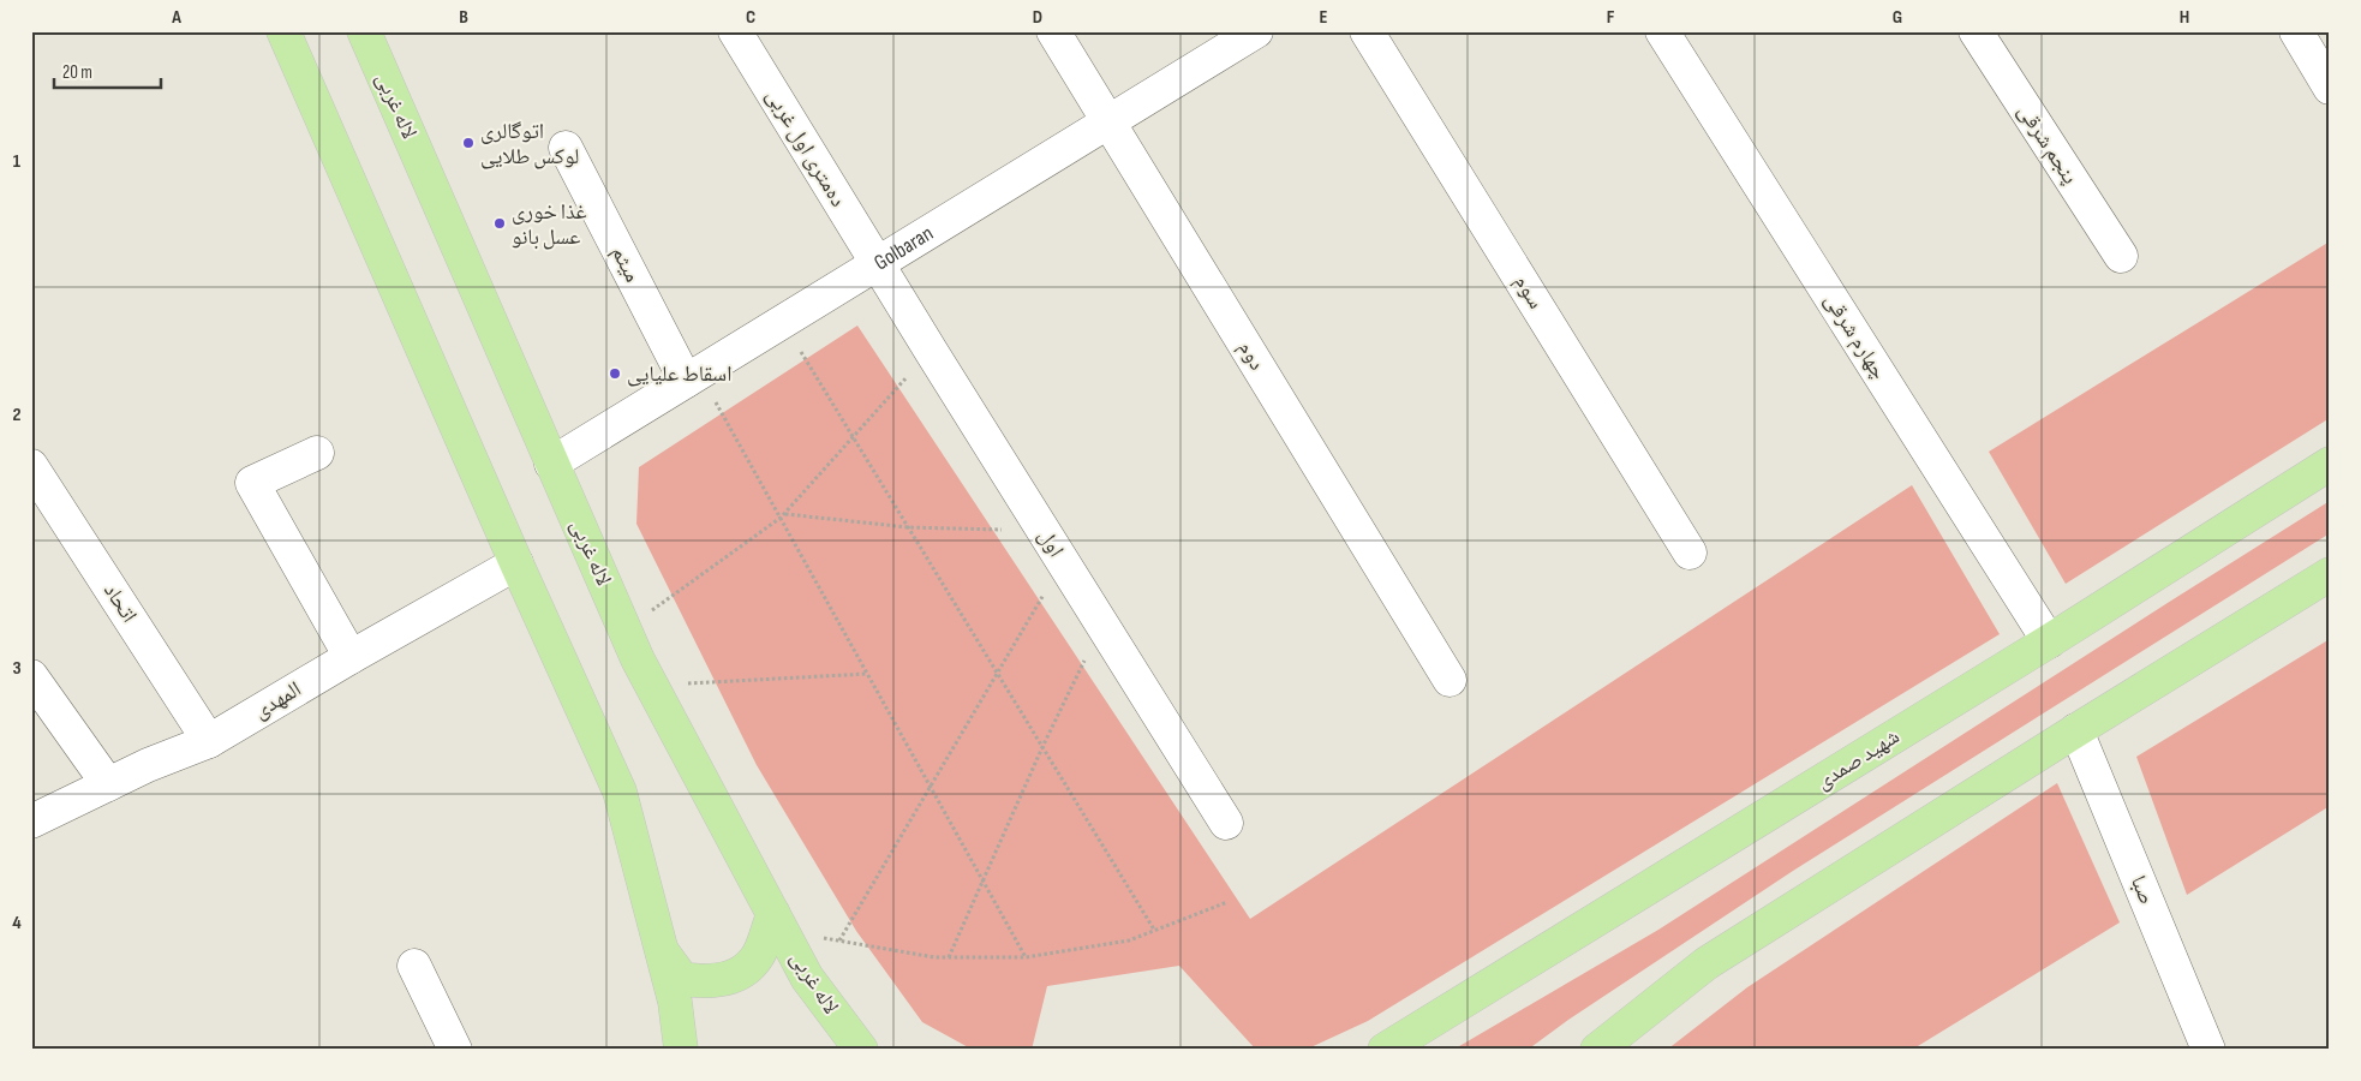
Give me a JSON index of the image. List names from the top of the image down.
{
  "streets": {
    "main road": ["لاله غربی", "شهید صمدی"],
    "street": [
      "پنجم شرقی",
      "ده‌متری اول غربی",
      "Golbaran",
      "میثم",
      "سوم",
      "چهارم شرقی",
      "دوم",
      "اول",
      "اتحاد",
      "المهدی",
      "صبا"
    ]
  },
  "crossings": [
    ["لاله غربی", "Golbaran"],
    ["ده‌متری اول غربی", "Golbaran"],
    ["ده‌متری اول غربی", "اول"],
    ["Golbaran", "میثم"],
    ["Golbaran", "دوم"],
    ["Golbaran", "اول"],
    ["چهارم شرقی", "شهید صمدی"],
    ["اتحاد", "المهدی"]
  ],
  "places": ["اتوگالری لوکس طلایی", "غذا خوری عسل بانو", "اسقاط علیایی"],
  "scale_bar": "20 m",
  "grid": {
    "columns": [
      "A",
      "B",
      "C",
      "D",
      "E",
      "F",
      "G",
      "H"
    ],
    "rows": [
      "1",
      "2",
      "3",
      "4"
    ]
  }
}
